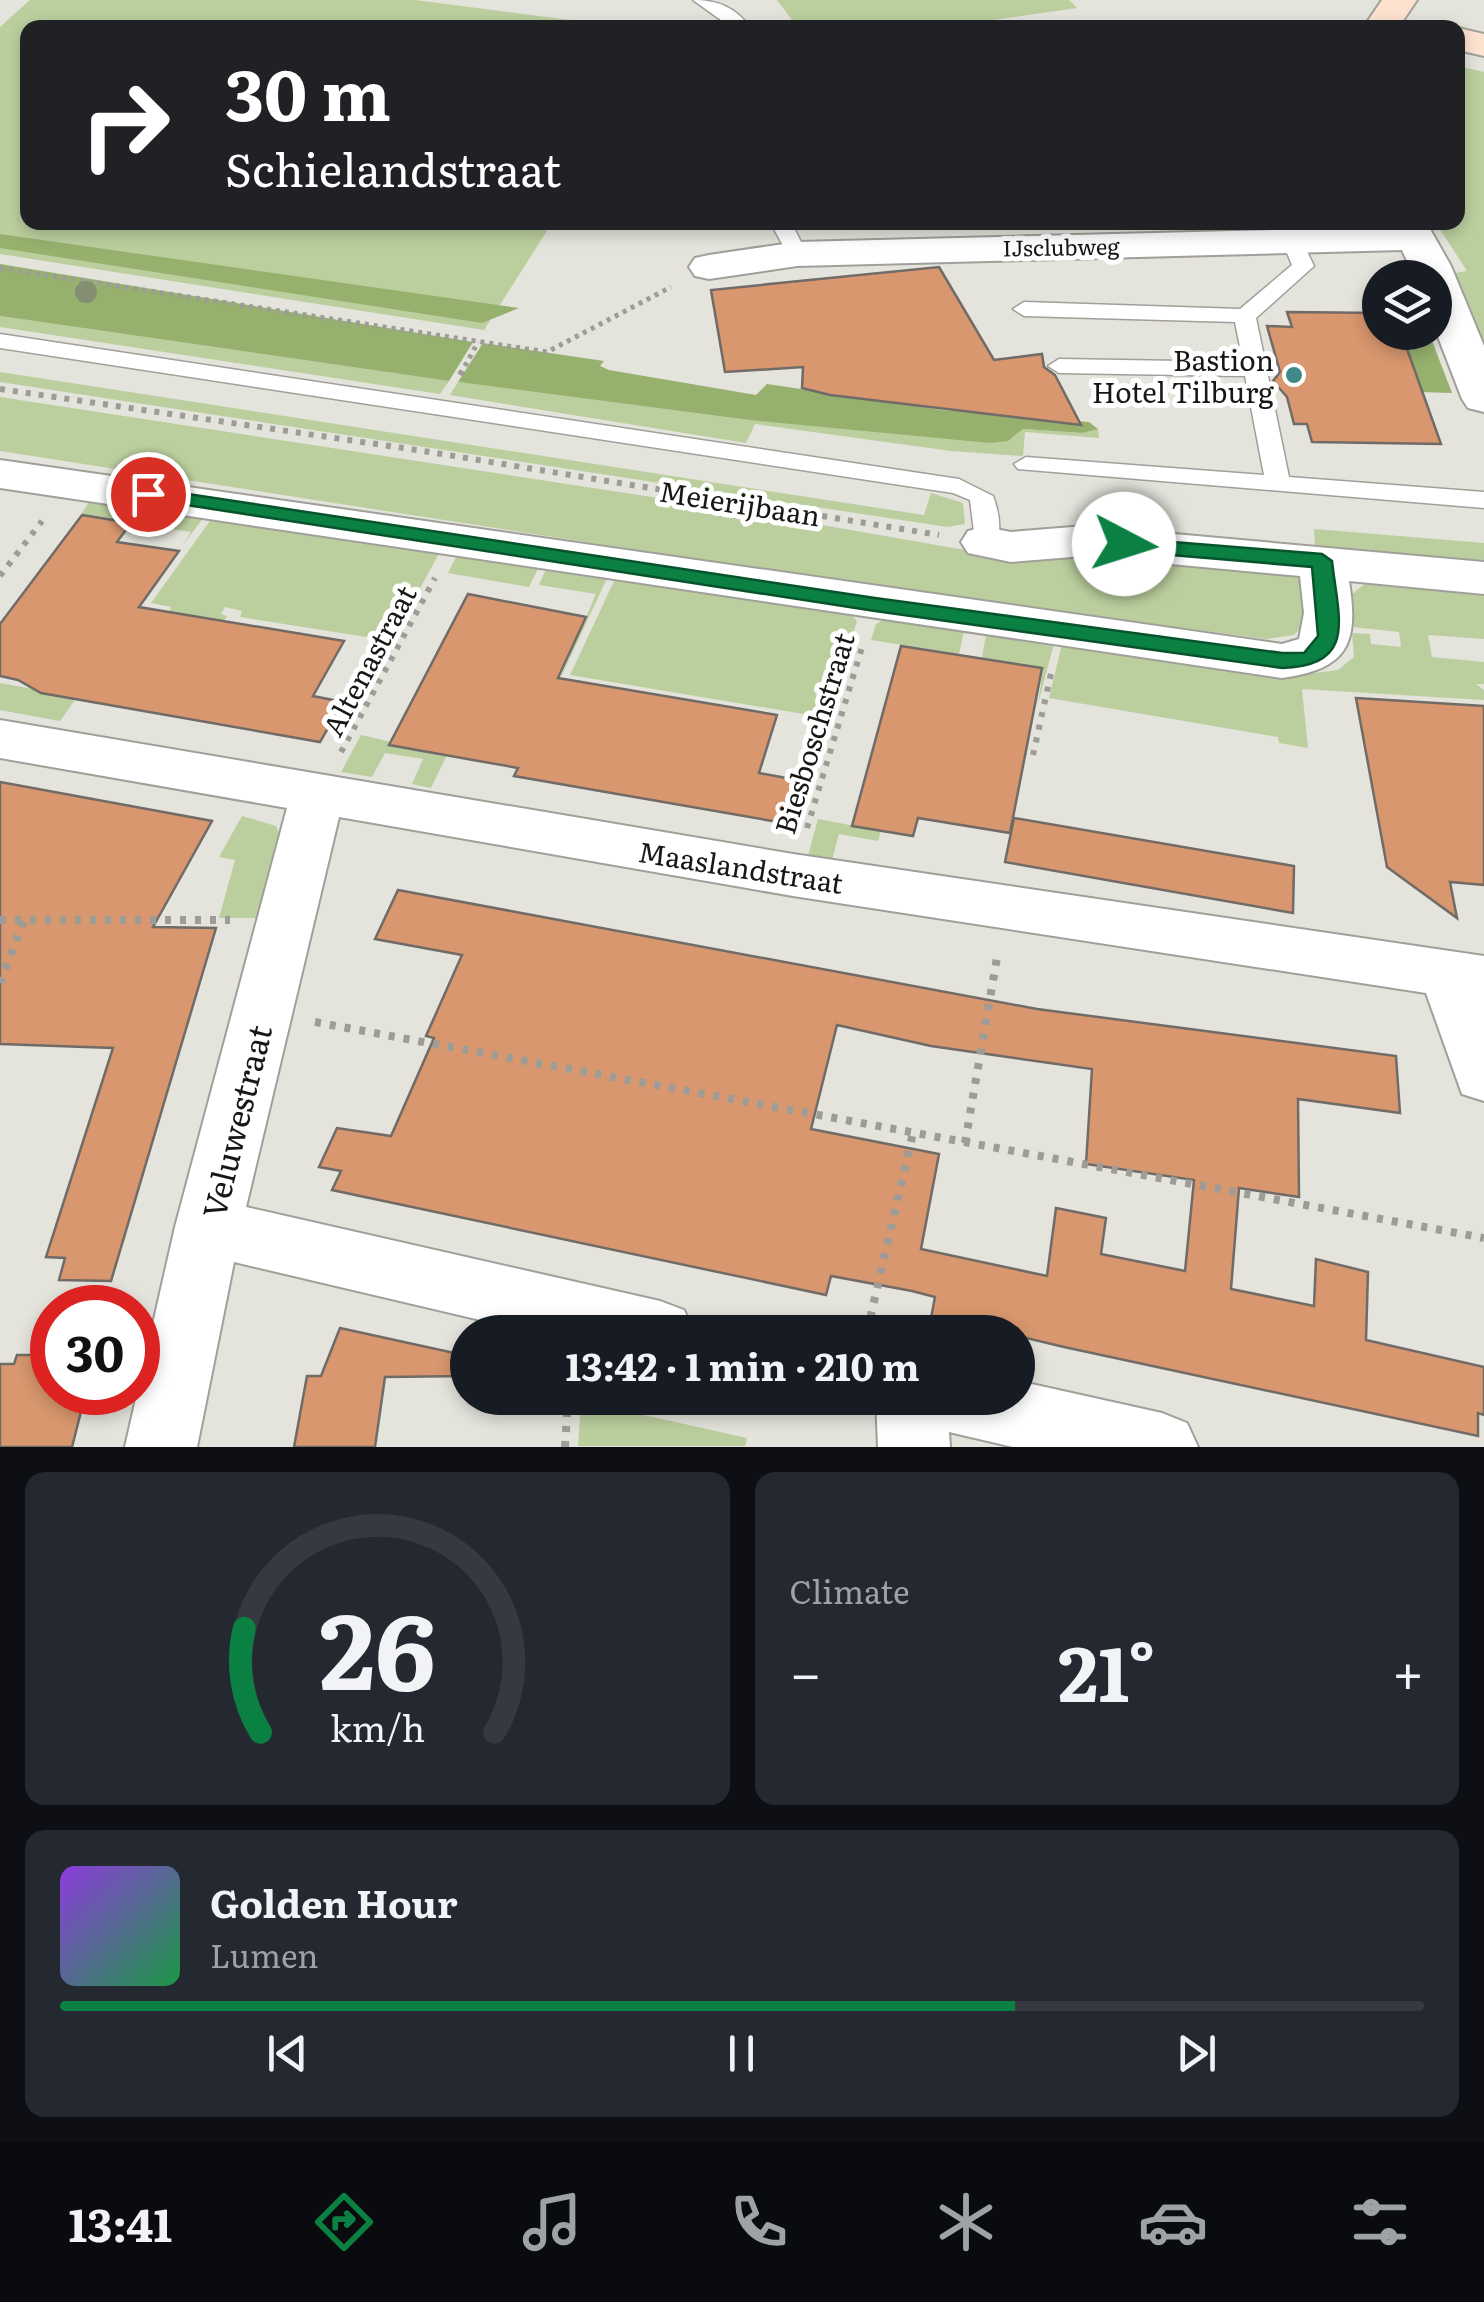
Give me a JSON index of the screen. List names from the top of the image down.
{
  "streets": {
    "street": ["IJsclubweg", "Maaslandstraat", "Veluwestraat"],
    "path": ["Meierijbaan", "Altenastraat", "Biesboschstraat"]
  },
  "crossings": [
    ["Altenastraat", "Maaslandstraat"],
    ["Altenastraat", "Veluwestraat"],
    ["Biesboschstraat", "Maaslandstraat"],
    ["Maaslandstraat", "Veluwestraat"]
  ],
  "places": ["Bastion Hotel Tilburg"],
  "page": {
    "turn": ["30 m", "Schielandstraat"],
    "limit": "30",
    "trip": "13:42 · 1 min · 210 m",
    "tile": "Climate",
    "heat": ["−", "21°", "+"],
    "song": ["Golden Hour", "Lumen"],
    "tabs": "13:41",
    "gauge": ["26", "km/h"]
  }
}
